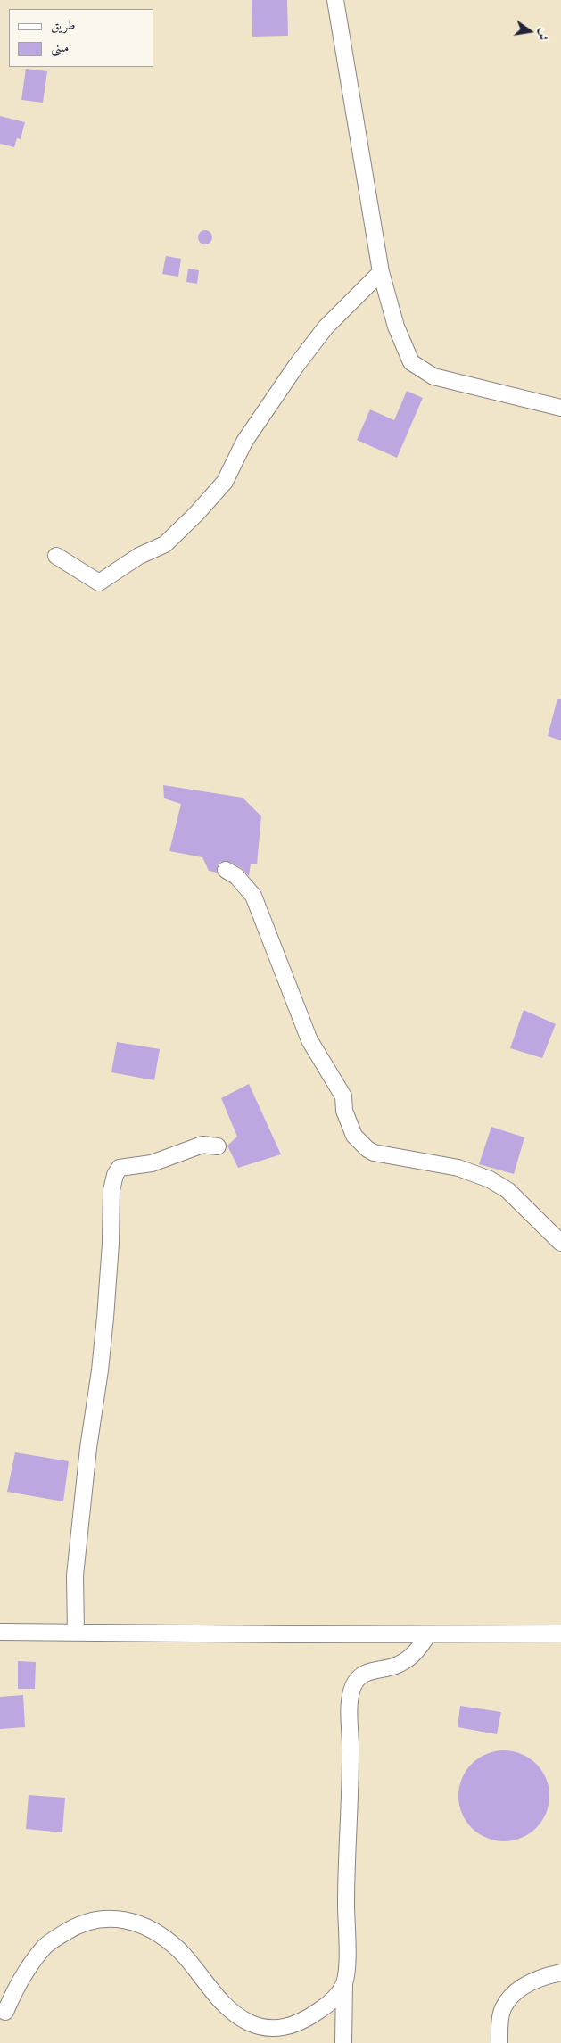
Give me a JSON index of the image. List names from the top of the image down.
{
  "legend": ["طريق", "مبنى"],
  "north": "right"
}
